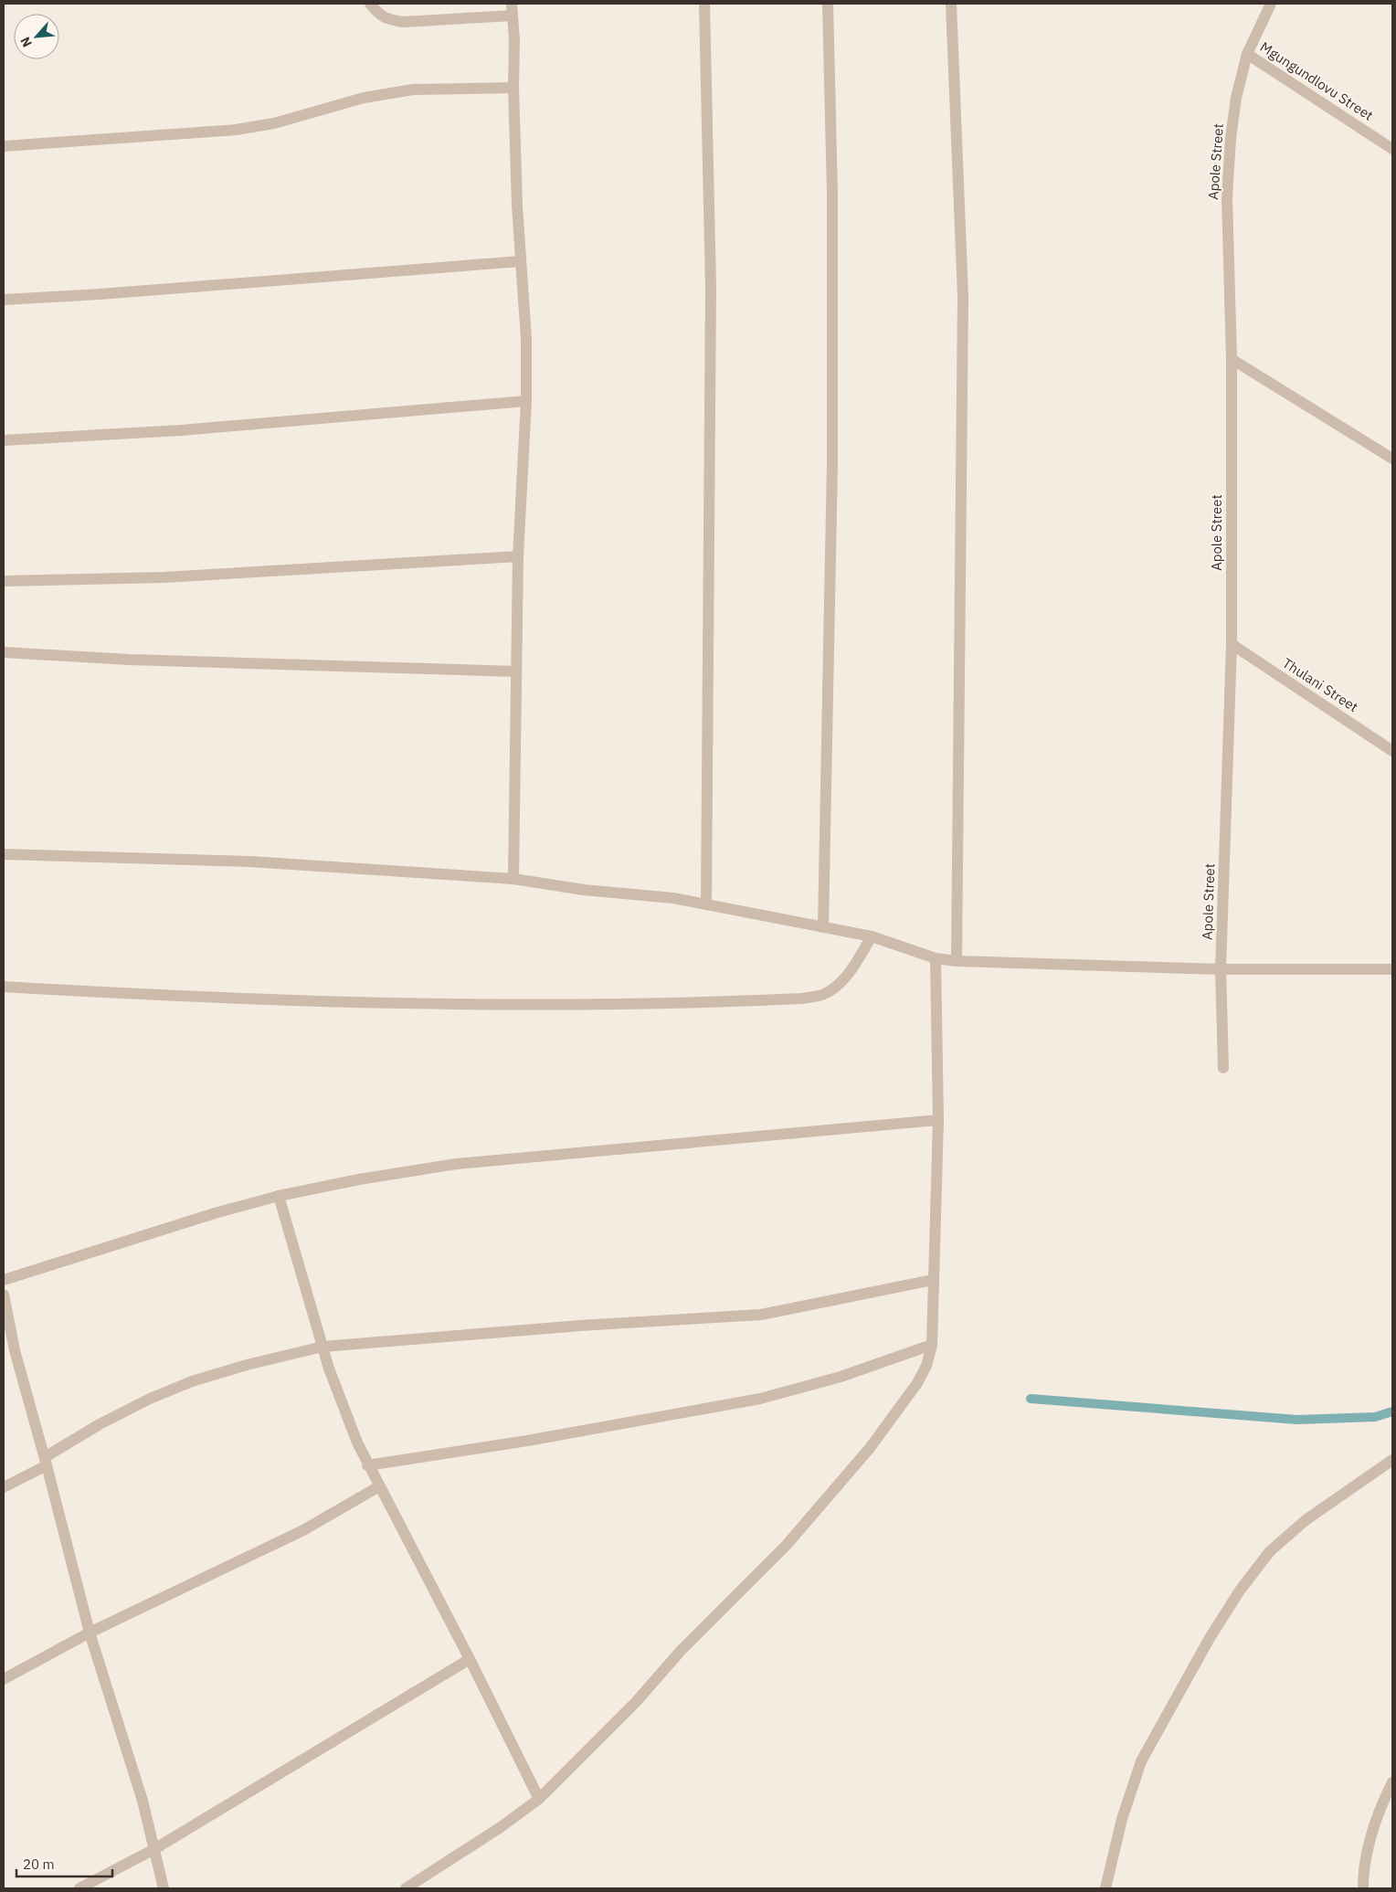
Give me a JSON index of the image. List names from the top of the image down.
{
  "streets": {
    "street": ["Mgungundlovu Street", "Apole Street", "Thulani Street"]
  },
  "crossings": [
    ["Mgungundlovu Street", "Apole Street"],
    ["Apole Street", "Thulani Street"]
  ],
  "scale_bar": "20 m",
  "north": "bottom left"
}
